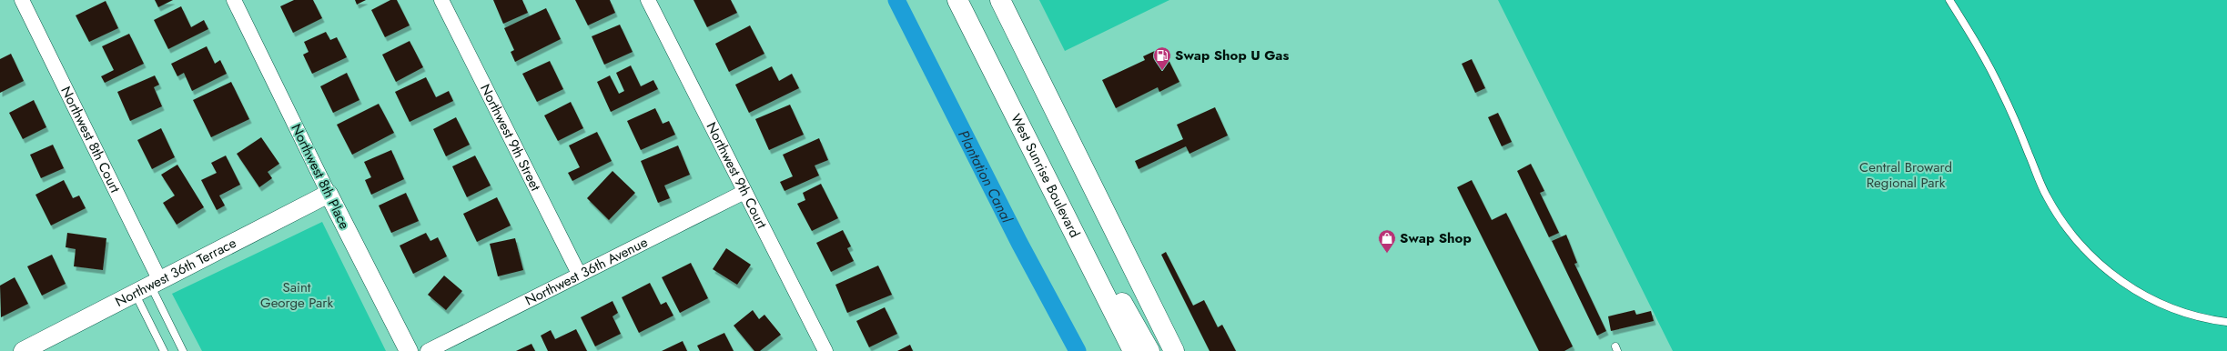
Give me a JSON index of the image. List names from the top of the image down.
{
  "streets": {
    "main road": ["West Sunrise Boulevard"],
    "street": [
      "Northwest 9th Street",
      "Northwest 8th Court",
      "Northwest 9th Court",
      "Northwest 8th Place",
      "Northwest 36th Avenue",
      "Northwest 36th Terrace"
    ]
  },
  "crossings": [
    ["Northwest 9th Street", "Northwest 36th Avenue"],
    ["Northwest 8th Court", "Northwest 36th Terrace"],
    ["Northwest 9th Court", "Northwest 36th Avenue"],
    ["Northwest 8th Place", "Northwest 36th Terrace"]
  ],
  "water": ["Plantation Canal"],
  "parks": ["Central Broward Regional Park", "Saint George Park"],
  "places": {
    "fuel station": ["Swap Shop U Gas"],
    "shop": ["Swap Shop"]
  }
}
